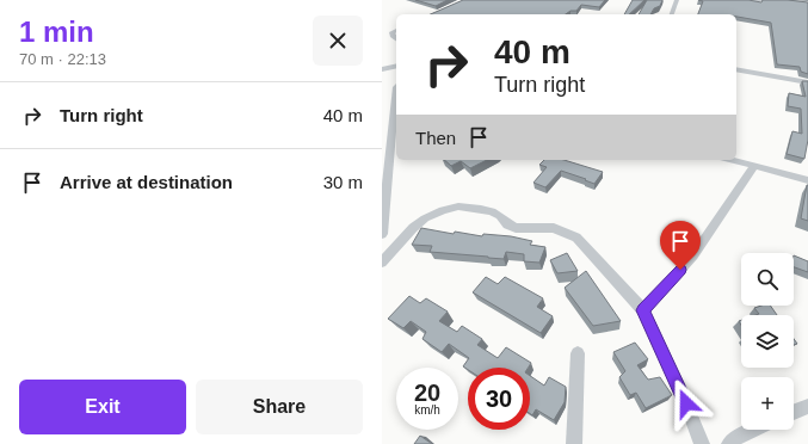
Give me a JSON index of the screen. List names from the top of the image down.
{
  "page": {
    "heading": ["1 min", "70 m · 22:13"],
    "turn": ["40 m", "Turn right"],
    "list": [
      {
        "name": "Turn right",
        "value": "40 m"
      },
      {
        "name": "Arrive at destination",
        "value": "30 m"
      }
    ],
    "then": "Then",
    "map_buttons": "+",
    "speed": "20 km/h",
    "limit": "30",
    "buttons": ["Exit", "Share"]
  }
}
